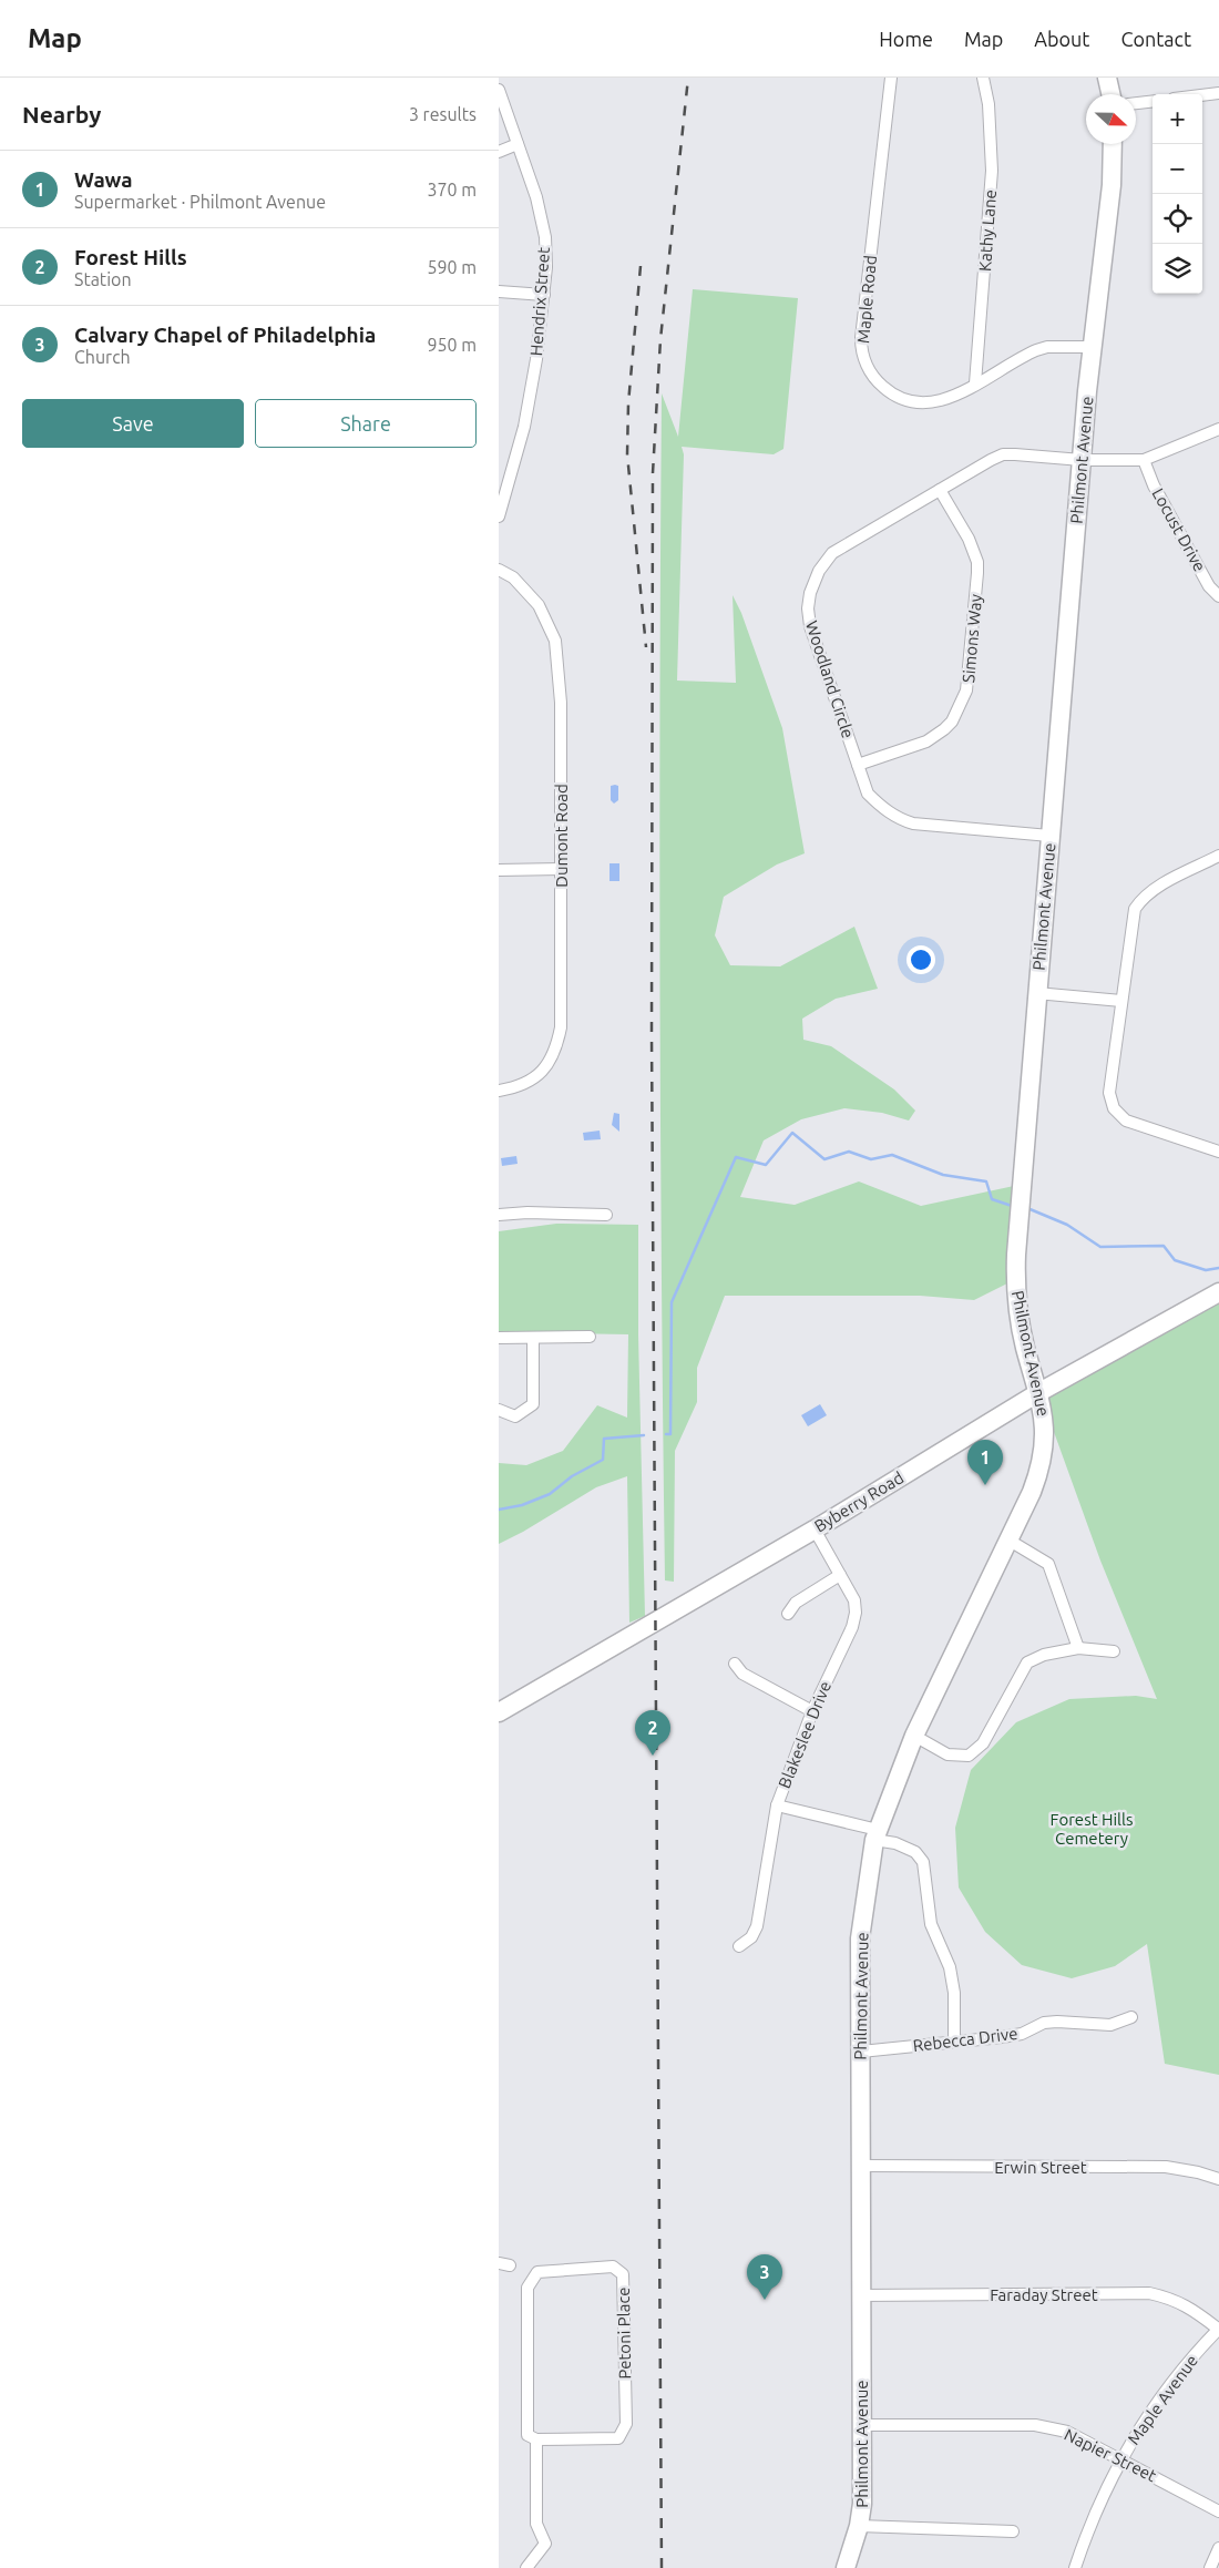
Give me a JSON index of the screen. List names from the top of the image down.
{
  "streets": {
    "main road": ["Philmont Avenue", "Byberry Road"],
    "street": [
      "Kathy Lane",
      "Maple Road",
      "Hendrix Street",
      "Locust Drive",
      "Simons Way",
      "Woodland Circle",
      "Dumont Road",
      "Blakeslee Drive",
      "Rebecca Drive",
      "Erwin Street",
      "Faraday Street",
      "Petoni Place",
      "Maple Avenue",
      "Napier Street"
    ]
  },
  "crossings": [
    ["Kathy Lane", "Maple Road"],
    ["Maple Road", "Philmont Avenue"],
    ["Philmont Avenue", "Woodland Circle"],
    ["Philmont Avenue", "Byberry Road"],
    ["Philmont Avenue", "Rebecca Drive"],
    ["Philmont Avenue", "Erwin Street"],
    ["Philmont Avenue", "Faraday Street"],
    ["Philmont Avenue", "Napier Street"],
    ["Locust Drive", "Woodland Circle"],
    ["Simons Way", "Woodland Circle"],
    ["Byberry Road", "Blakeslee Drive"],
    ["Faraday Street", "Maple Avenue"],
    ["Maple Avenue", "Napier Street"]
  ],
  "parks": ["Forest Hills Cemetery"],
  "north": "right",
  "page": {
    "header": "Map",
    "nav": [
      "Home",
      "Map",
      "About",
      "Contact"
    ],
    "heading": ["Nearby", "3 results"],
    "map_buttons": ["+", "−"],
    "list": [
      {
        "mark": "1",
        "name": "Wawa",
        "note": "Supermarket · Philmont Avenue",
        "value": "370 m"
      },
      {
        "mark": "2",
        "name": "Forest Hills",
        "note": "Station",
        "value": "590 m"
      },
      {
        "mark": "3",
        "name": "Calvary Chapel of Philadelphia",
        "note": "Church",
        "value": "950 m"
      }
    ],
    "buttons": ["Save", "Share"],
    "pins": ["1", "2", "3"]
  }
}
